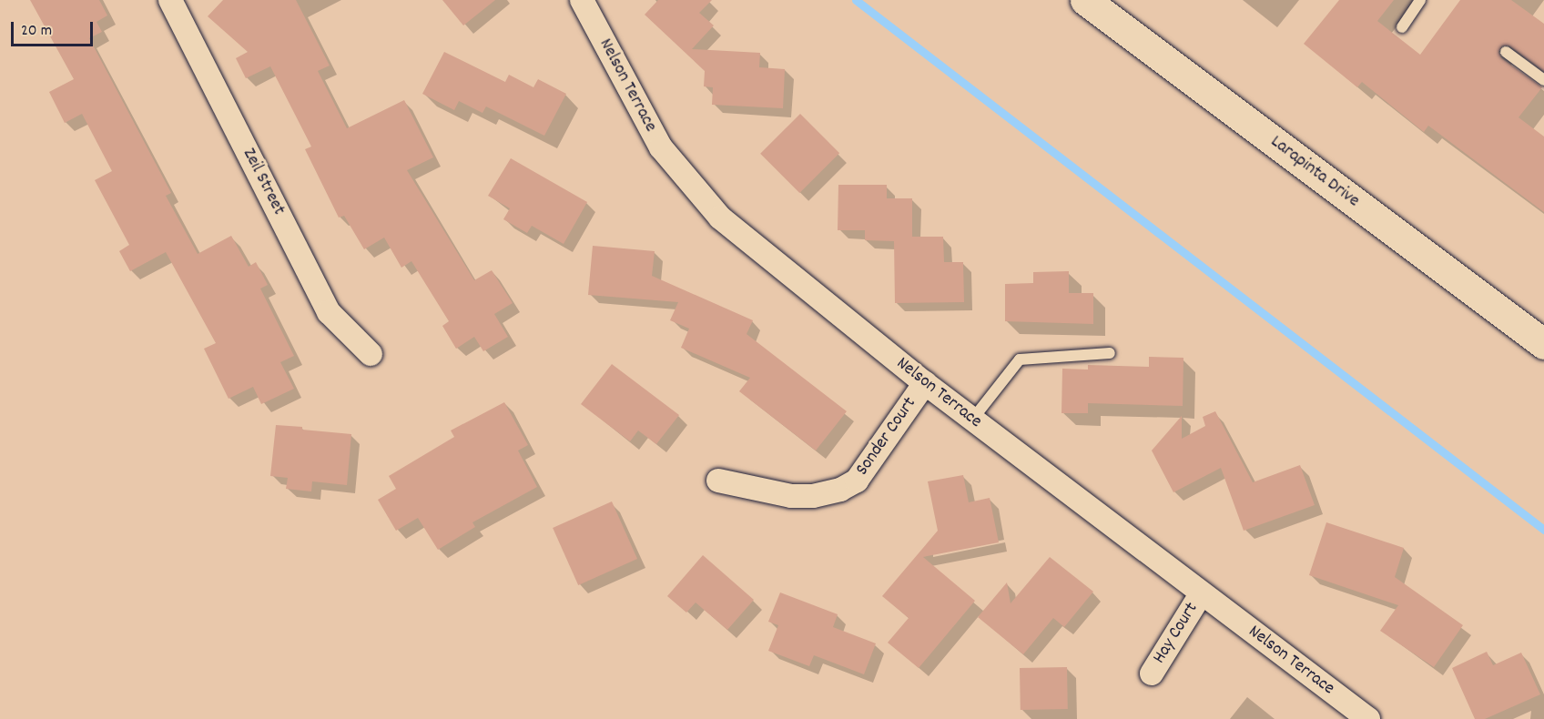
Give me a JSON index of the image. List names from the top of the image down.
{
  "streets": {
    "main road": ["Larapinta Drive"],
    "street": [
      "Nelson Terrace",
      "Zeil Street",
      "Sonder Court",
      "Hay Court"
    ]
  },
  "crossings": [
    ["Nelson Terrace", "Sonder Court"],
    ["Nelson Terrace", "Hay Court"]
  ],
  "scale_bar": "20 m"
}
